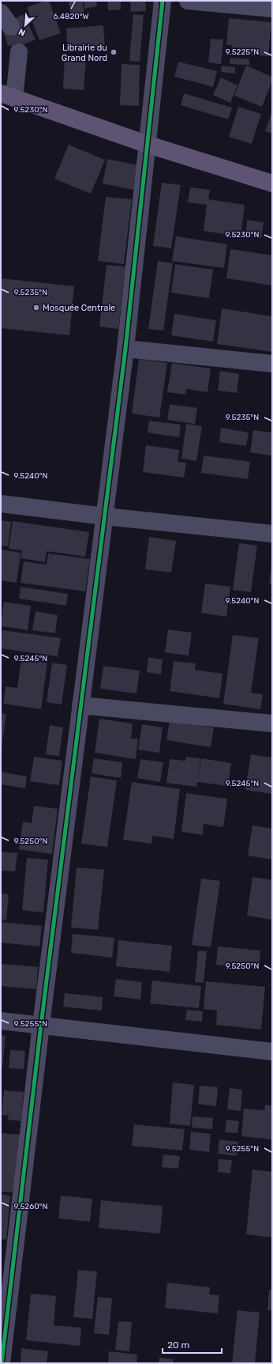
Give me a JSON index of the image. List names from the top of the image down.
{
  "places": ["Librairie du Grand Nord", "Mosquée Centrale"],
  "scale_bar": "20 m",
  "north": "bottom left",
  "coordinates": [
    "6.4820°W",
    "9.5225°N",
    "9.5230°N",
    "9.5235°N",
    "9.5240°N",
    "9.5245°N",
    "9.5250°N",
    "9.5255°N",
    "9.5260°N"
  ]
}
